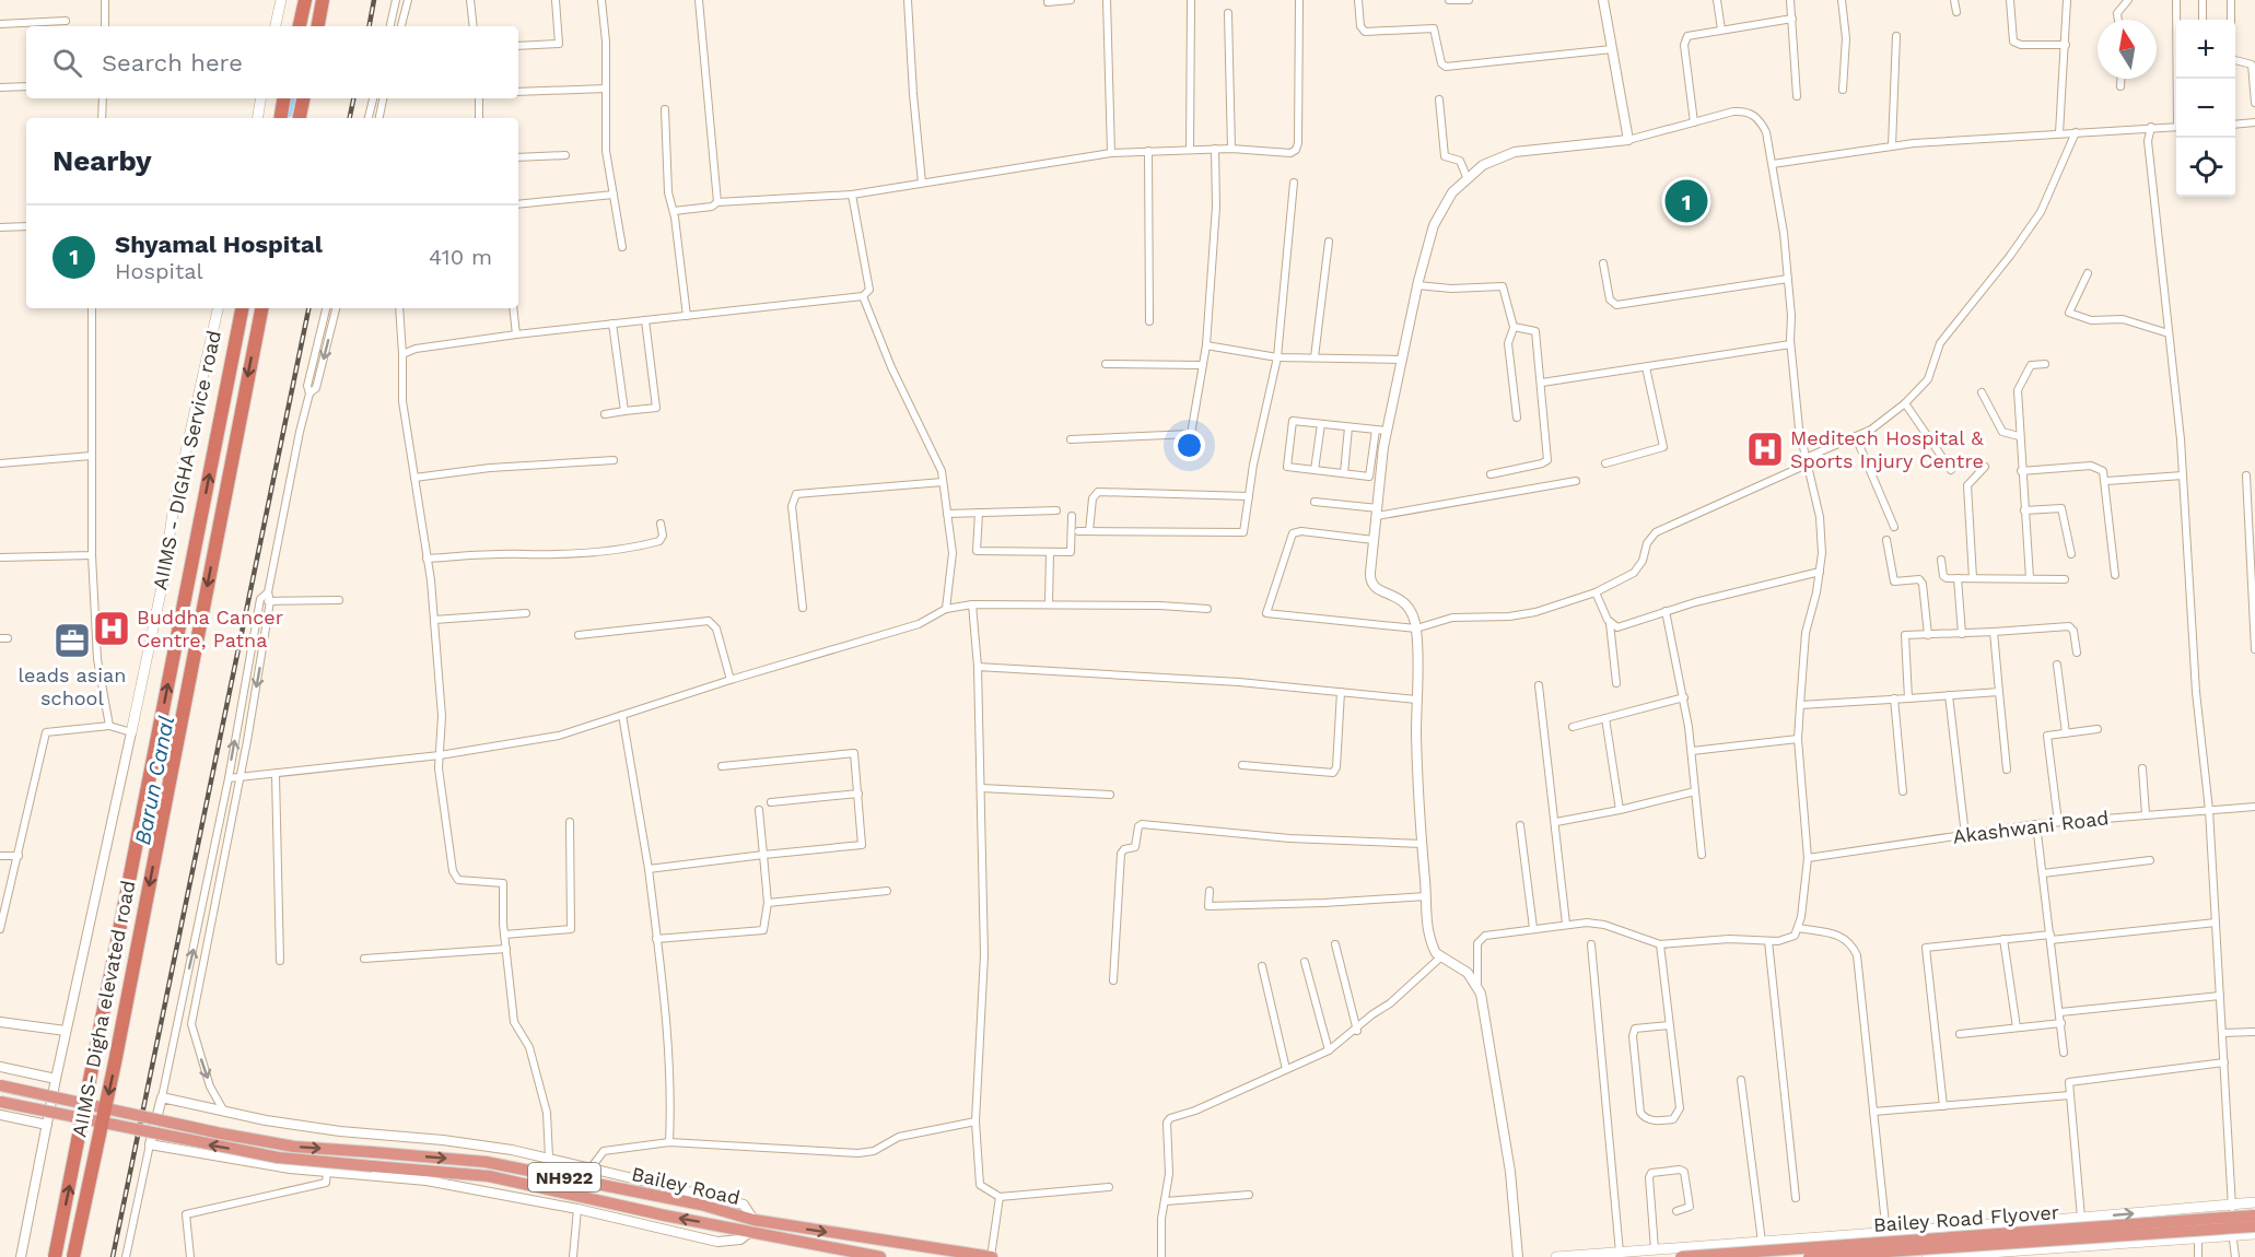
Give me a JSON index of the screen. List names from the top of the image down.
{
  "streets": {
    "highway": [
      "AIIMS- Digha elevated road",
      "NH922",
      "Bailey Road",
      "Bailey Road Flyover"
    ],
    "main road": ["AIIMS - DIGHA Service road"],
    "street": ["Akashwani Road"]
  },
  "crossings": [
    ["NH922", "Bailey Road"]
  ],
  "water": ["Barun Canal"],
  "places": {
    "hospital": ["Meditech Hospital & Sports Injury Centre", "Buddha Cancer Centre, Patna"],
    "office": ["leads asian school"]
  },
  "north": "top",
  "page": {
    "map_buttons": ["+", "−"],
    "search": "Search here",
    "heading": "Nearby",
    "pins": "1",
    "list": [
      {
        "mark": "1",
        "name": "Shyamal Hospital",
        "note": "Hospital",
        "value": "410 m"
      }
    ]
  }
}
